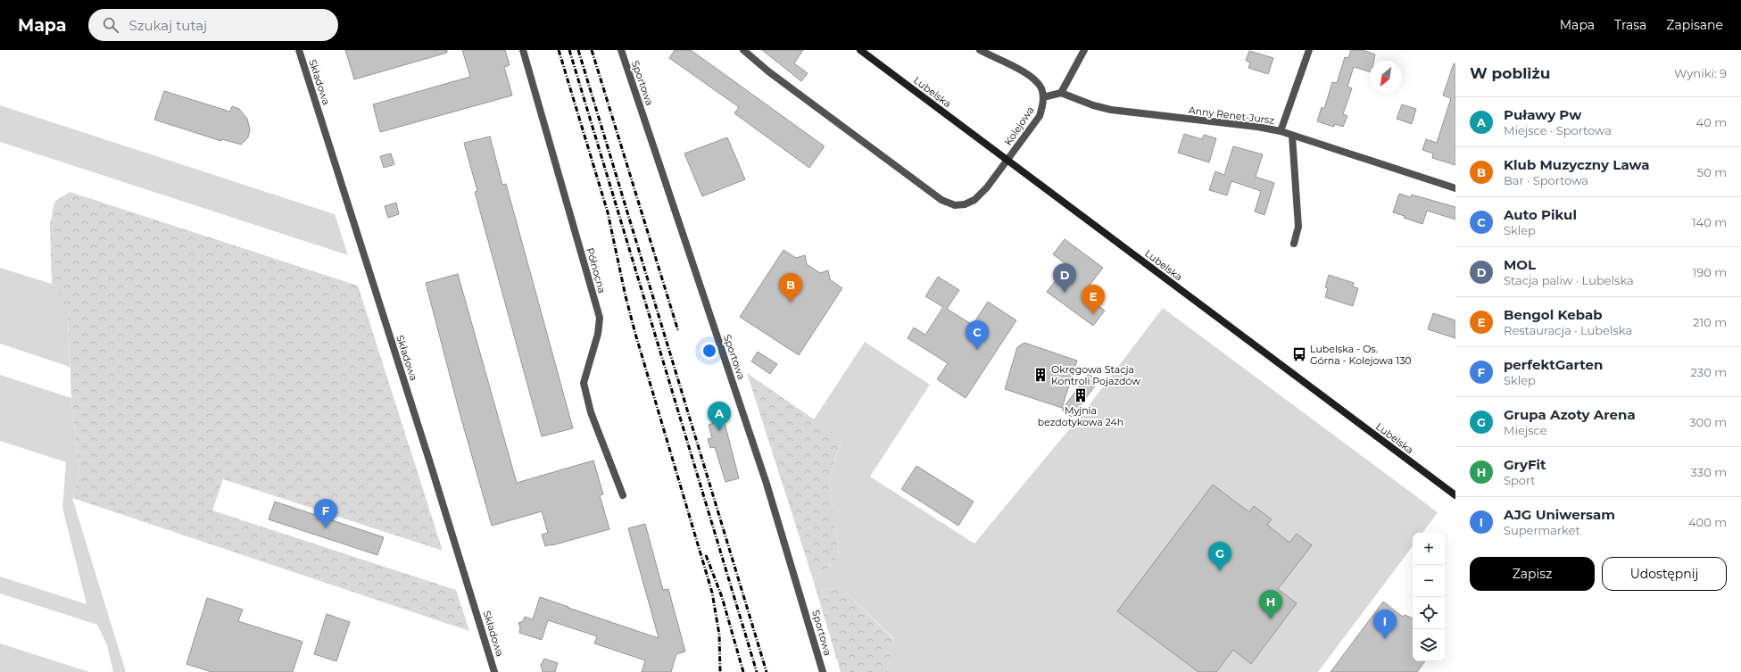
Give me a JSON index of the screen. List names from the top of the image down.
{
  "streets": {
    "main road": ["Lubelska"],
    "street": [
      "Składowa",
      "Sportowa",
      "Anny Renet-Jursz",
      "Kolejowa",
      "Północna"
    ]
  },
  "crossings": [
    ["Lubelska", "Kolejowa"]
  ],
  "places": {
    "bus stop": ["Lubelska - Os. Górna - Kolejowa 130"],
    "building": ["Okręgowa Stacja Kontroli Pojazdów", "Myjnia bezdotykowa 24h"]
  },
  "north": "bottom left",
  "page": {
    "header": "Mapa",
    "search": "Szukaj tutaj",
    "nav": ["Mapa", "Trasa", "Zapisane"],
    "heading": ["W pobliżu", "Wyniki: 9"],
    "list": [
      {
        "mark": "A",
        "name": "Puławy Pw",
        "note": "Miejsce · Sportowa",
        "value": "40 m"
      },
      {
        "mark": "B",
        "name": "Klub Muzyczny Lawa",
        "note": "Bar · Sportowa",
        "value": "50 m"
      },
      {
        "mark": "C",
        "name": "Auto Pikul",
        "note": "Sklep",
        "value": "140 m"
      },
      {
        "mark": "D",
        "name": "MOL",
        "note": "Stacja paliw · Lubelska",
        "value": "190 m"
      },
      {
        "mark": "E",
        "name": "Bengol Kebab",
        "note": "Restauracja · Lubelska",
        "value": "210 m"
      },
      {
        "mark": "F",
        "name": "perfektGarten",
        "note": "Sklep",
        "value": "230 m"
      },
      {
        "mark": "G",
        "name": "Grupa Azoty Arena",
        "note": "Miejsce",
        "value": "300 m"
      },
      {
        "mark": "H",
        "name": "GryFit",
        "note": "Sport",
        "value": "330 m"
      },
      {
        "mark": "I",
        "name": "AJG Uniwersam",
        "note": "Supermarket",
        "value": "400 m"
      }
    ],
    "pins": [
      "D",
      "B",
      "E",
      "C",
      "A",
      "F",
      "G",
      "H",
      "I"
    ],
    "map_buttons": ["+", "−"],
    "buttons": ["Zapisz", "Udostępnij"]
  }
}
